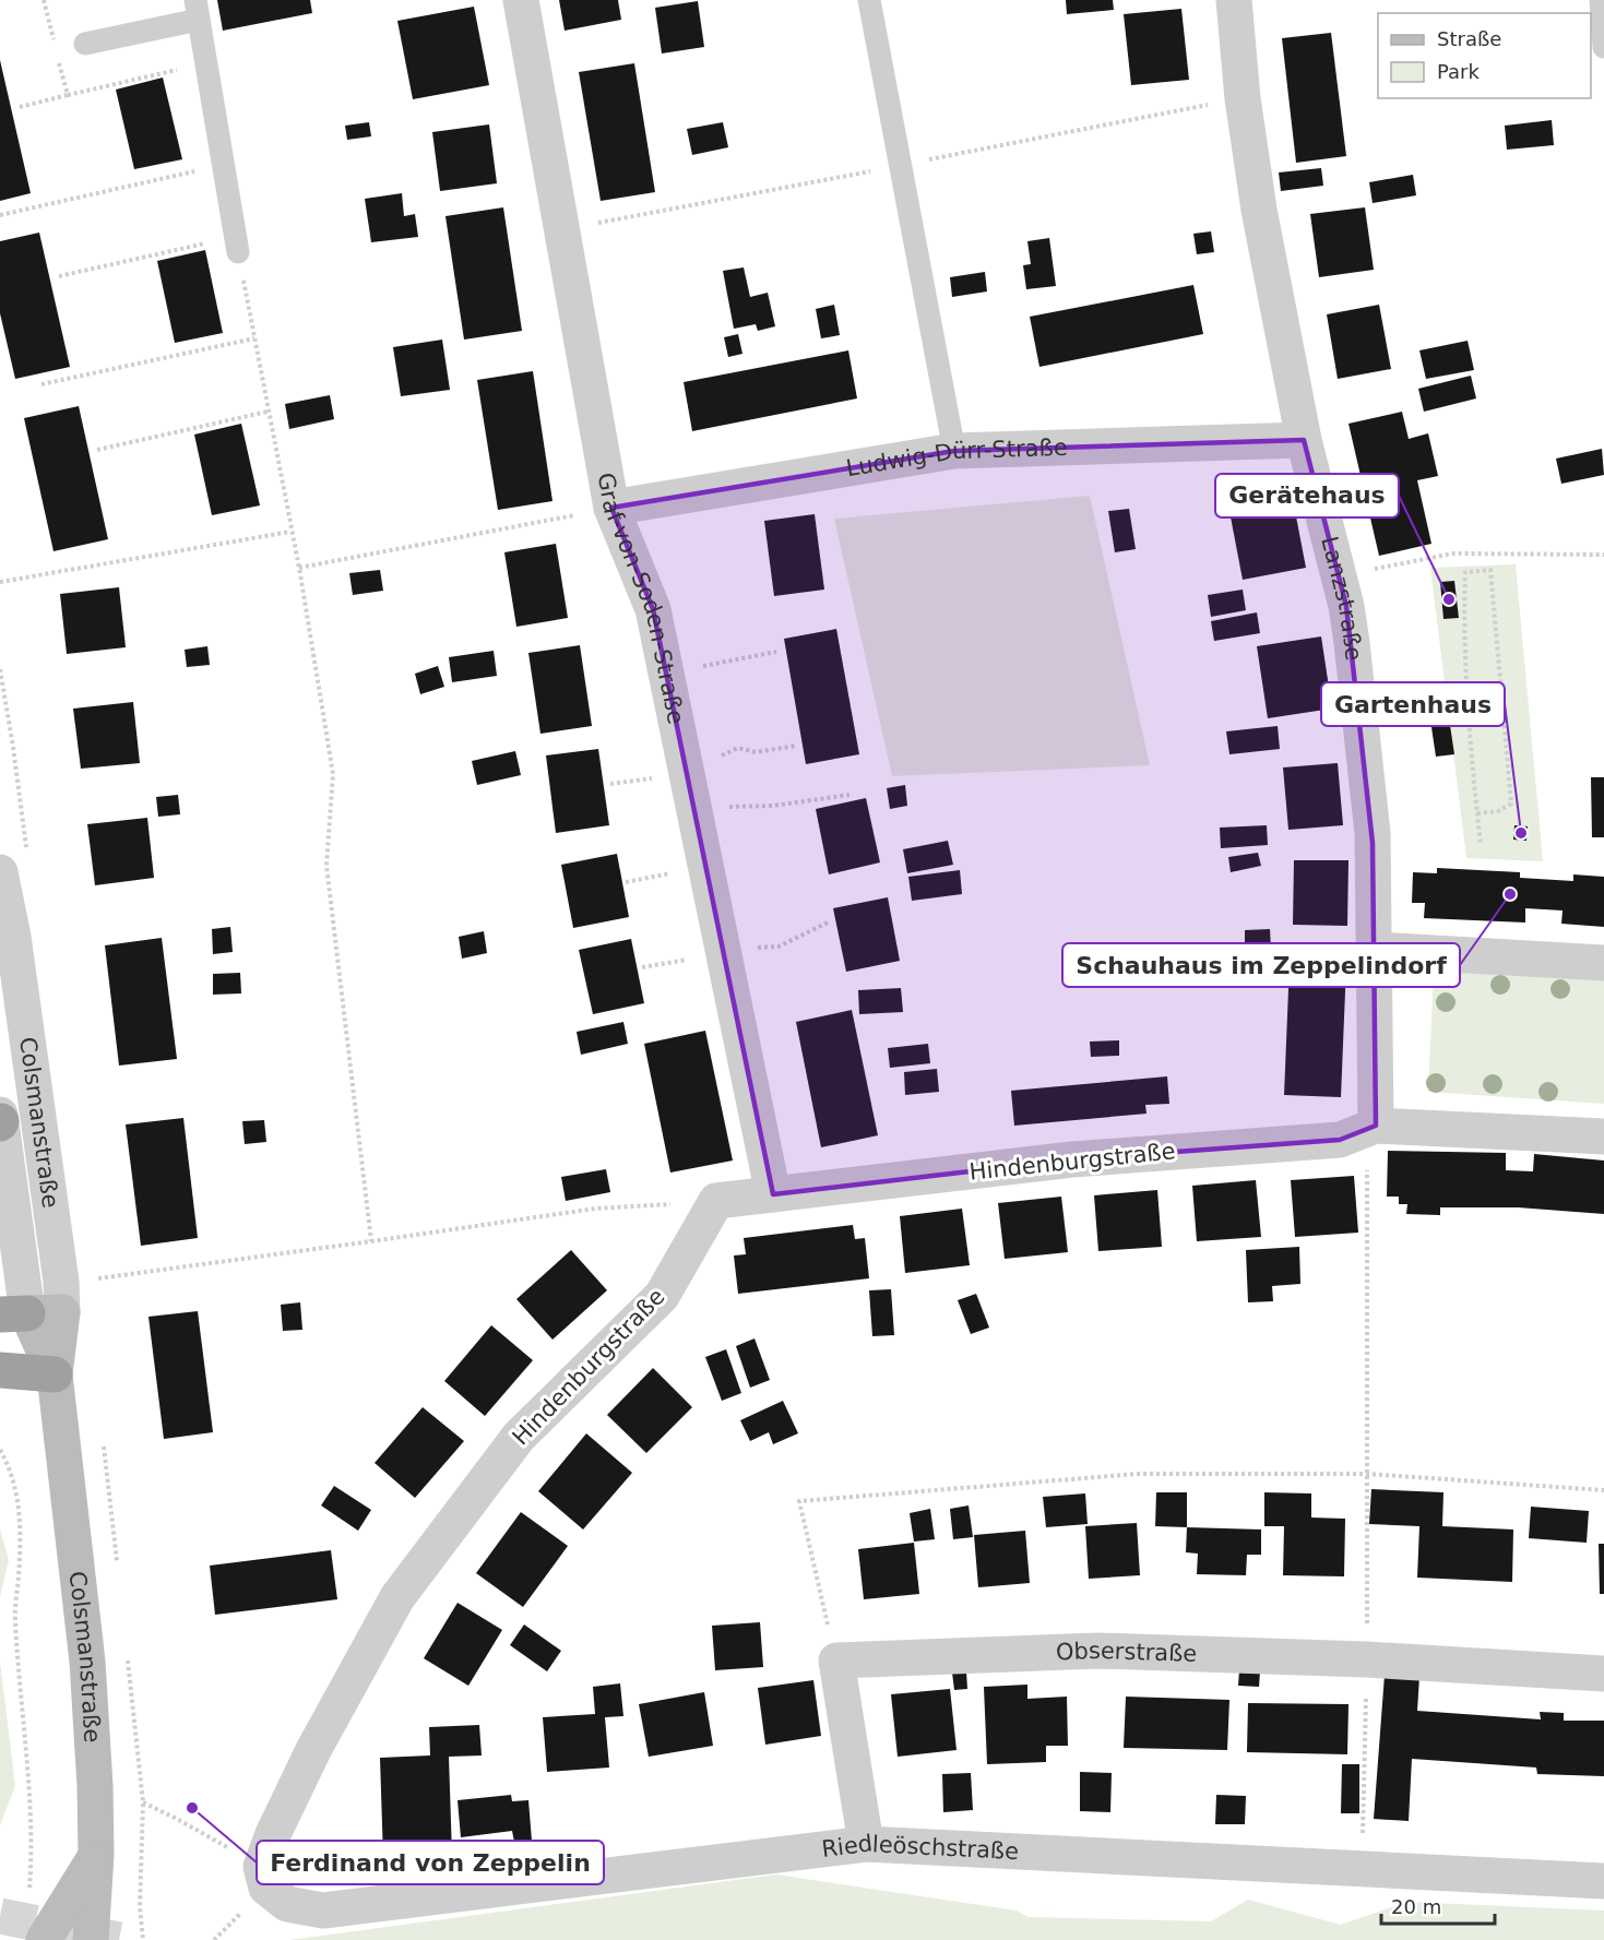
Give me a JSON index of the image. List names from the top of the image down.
{
  "streets": {
    "main road": ["Colsmanstraße"],
    "street": [
      "Ludwig-Dürr-Straße",
      "Graf-von-Soden-Straße",
      "Lanzstraße",
      "Hindenburgstraße",
      "Obserstraße",
      "Riedleöschstraße"
    ]
  },
  "crossings": [
    ["Ludwig-Dürr-Straße", "Graf-von-Soden-Straße"],
    ["Ludwig-Dürr-Straße", "Lanzstraße"],
    ["Graf-von-Soden-Straße", "Hindenburgstraße"],
    ["Lanzstraße", "Hindenburgstraße"],
    ["Hindenburgstraße", "Riedleöschstraße"]
  ],
  "places": [
    "Gerätehaus",
    "Gartenhaus",
    "Schauhaus im Zeppelindorf",
    "Ferdinand von Zeppelin"
  ],
  "legend": ["Straße", "Park"],
  "scale_bar": "20 m"
}
